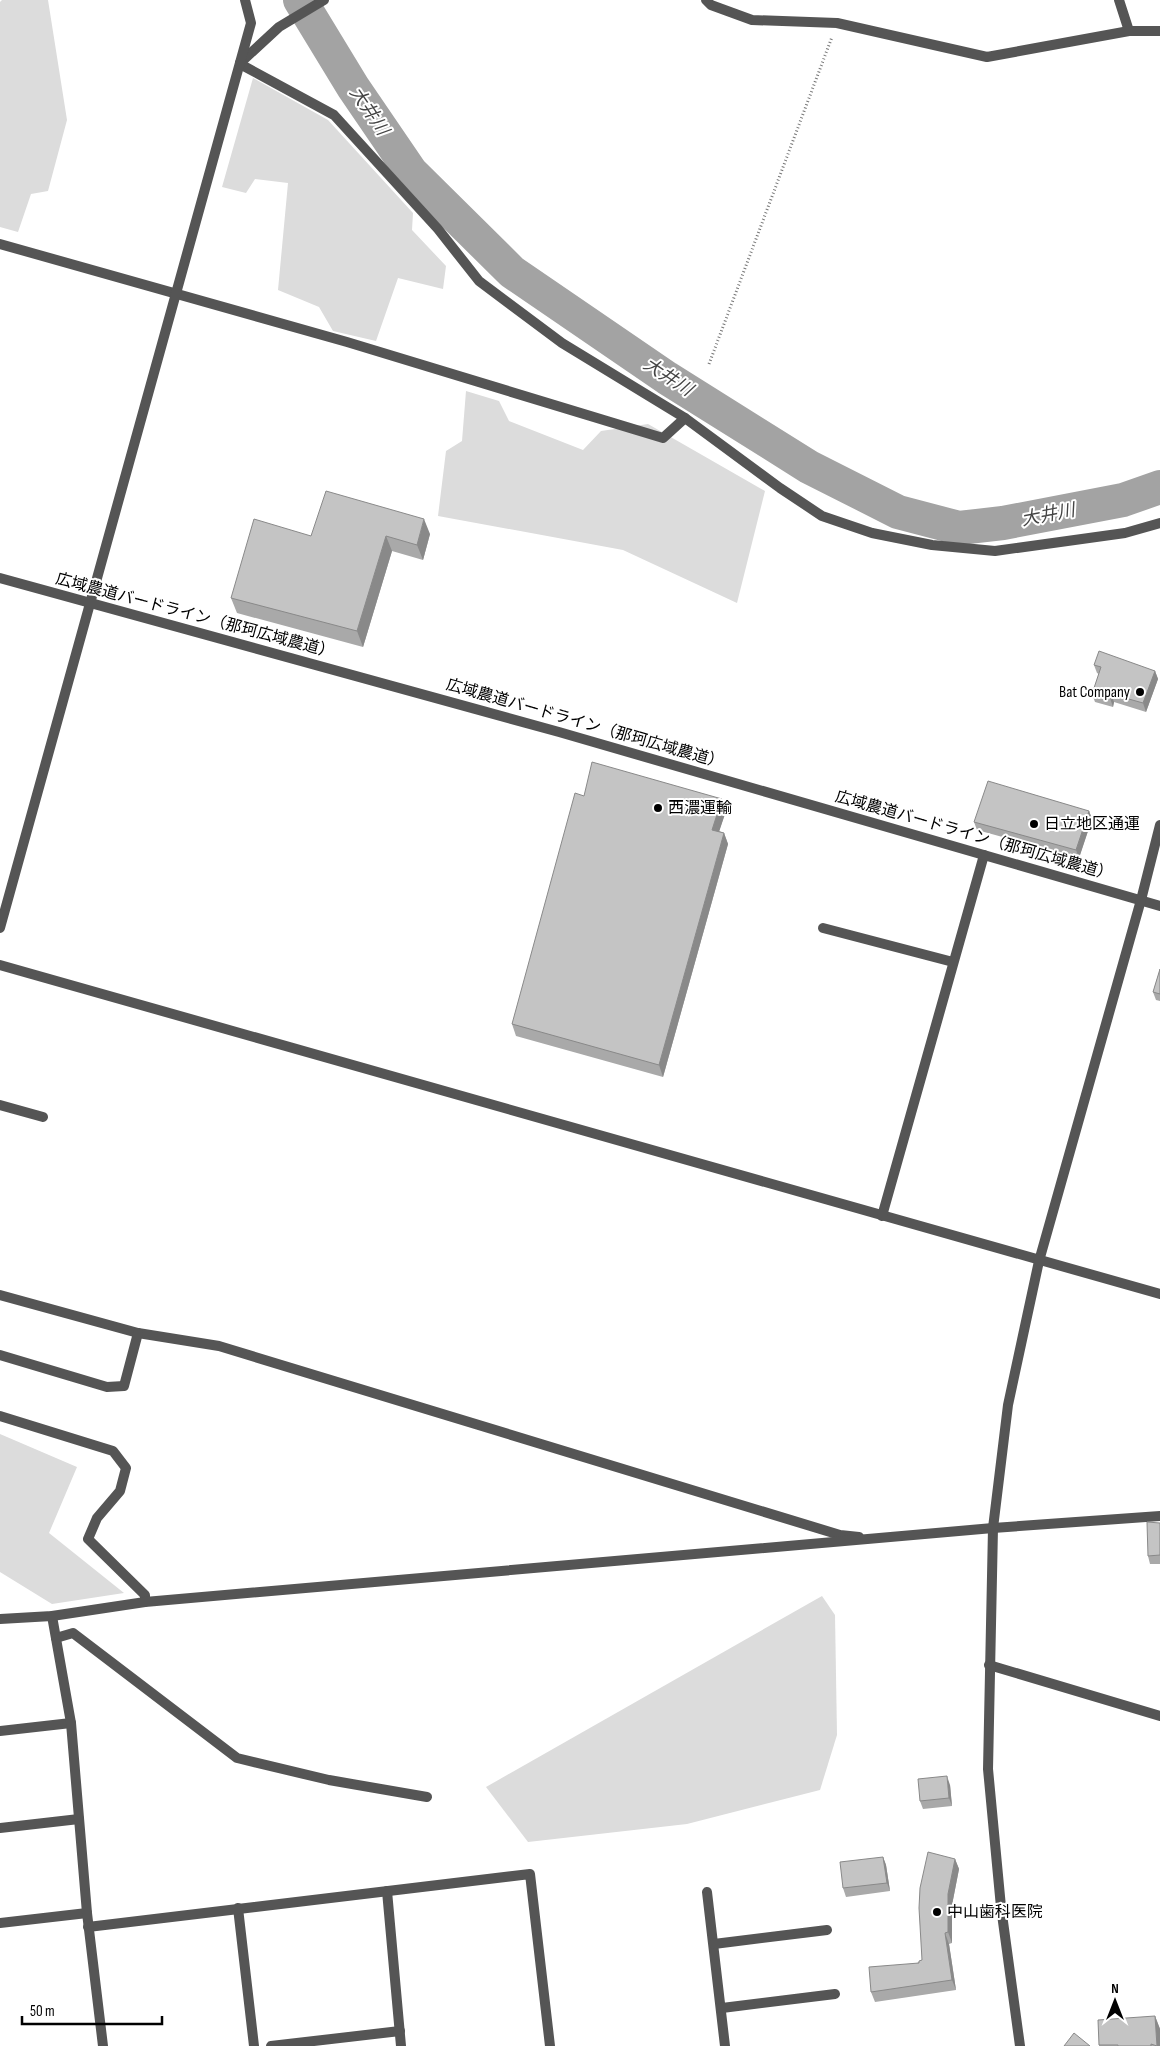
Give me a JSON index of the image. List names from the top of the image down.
{
  "streets": {
    "street": ["広域農道バードライン（那珂広域農道）"]
  },
  "water": ["大井川"],
  "places": [
    "Bat Company",
    "西濃運輸",
    "日立地区通運",
    "中山歯科医院"
  ],
  "scale_bar": "50 m",
  "north": "top"
}
